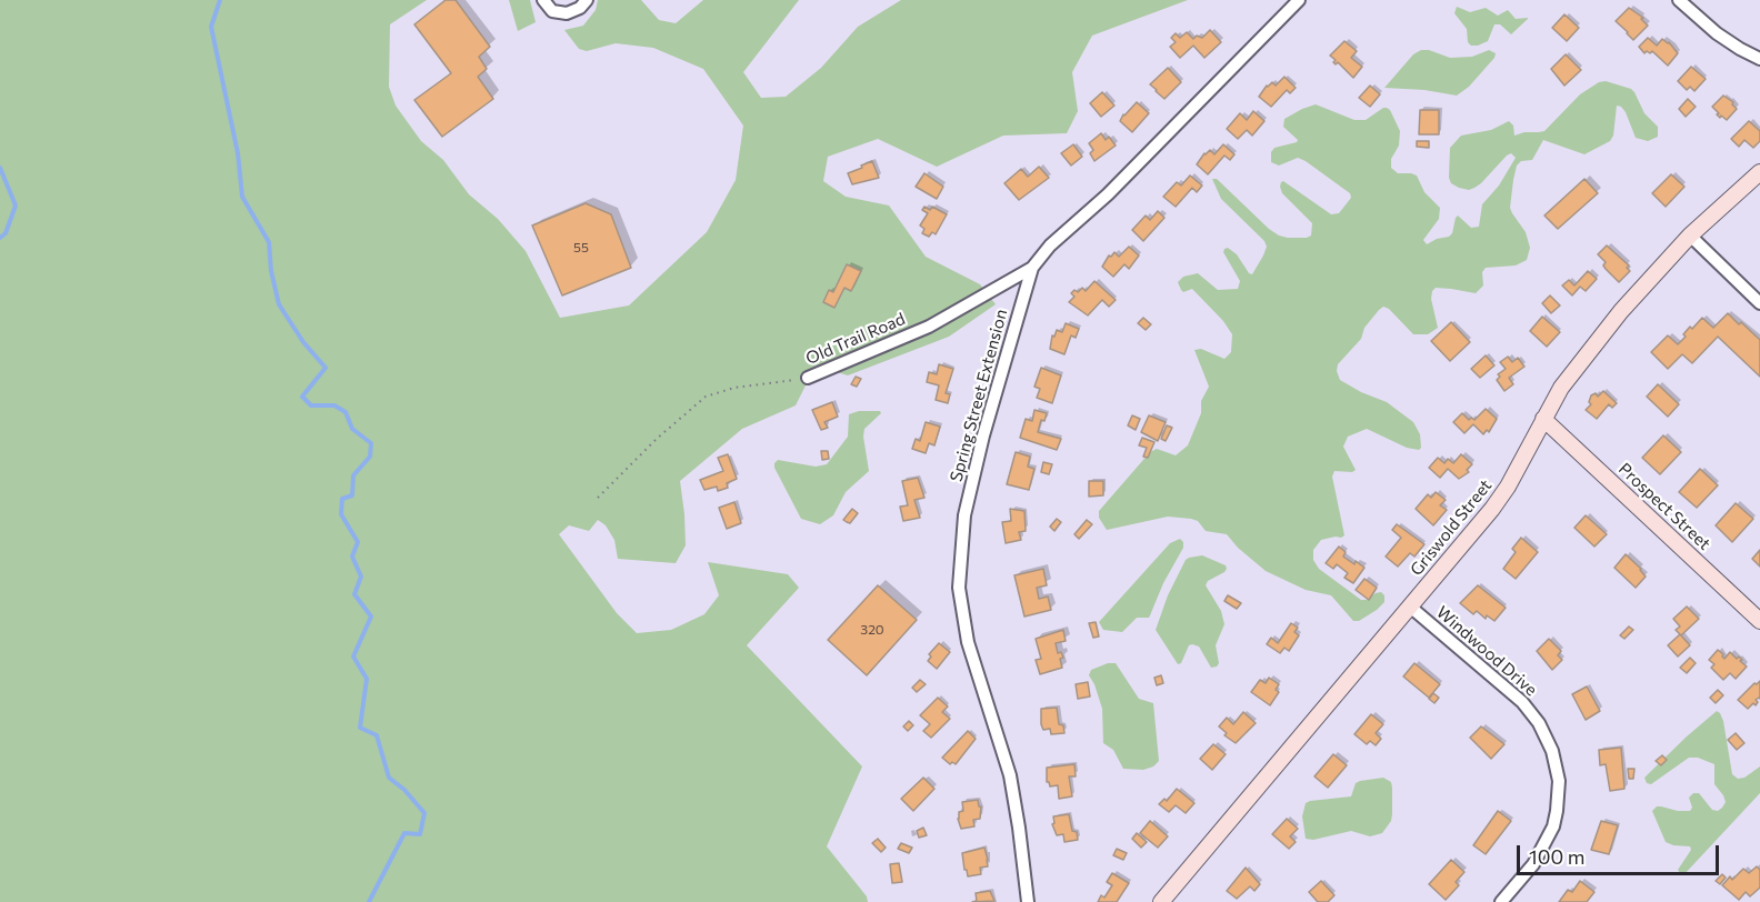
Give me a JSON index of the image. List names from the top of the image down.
{
  "streets": {
    "main road": ["Prospect Street", "Griswold Street"],
    "street": ["Old Trail Road", "Spring Street Extension", "Windwood Drive"]
  },
  "crossings": [
    ["Old Trail Road", "Spring Street Extension"],
    ["Prospect Street", "Griswold Street"],
    ["Griswold Street", "Windwood Drive"]
  ],
  "house_numbers": ["55", "320"],
  "scale_bar": "100 m"
}
